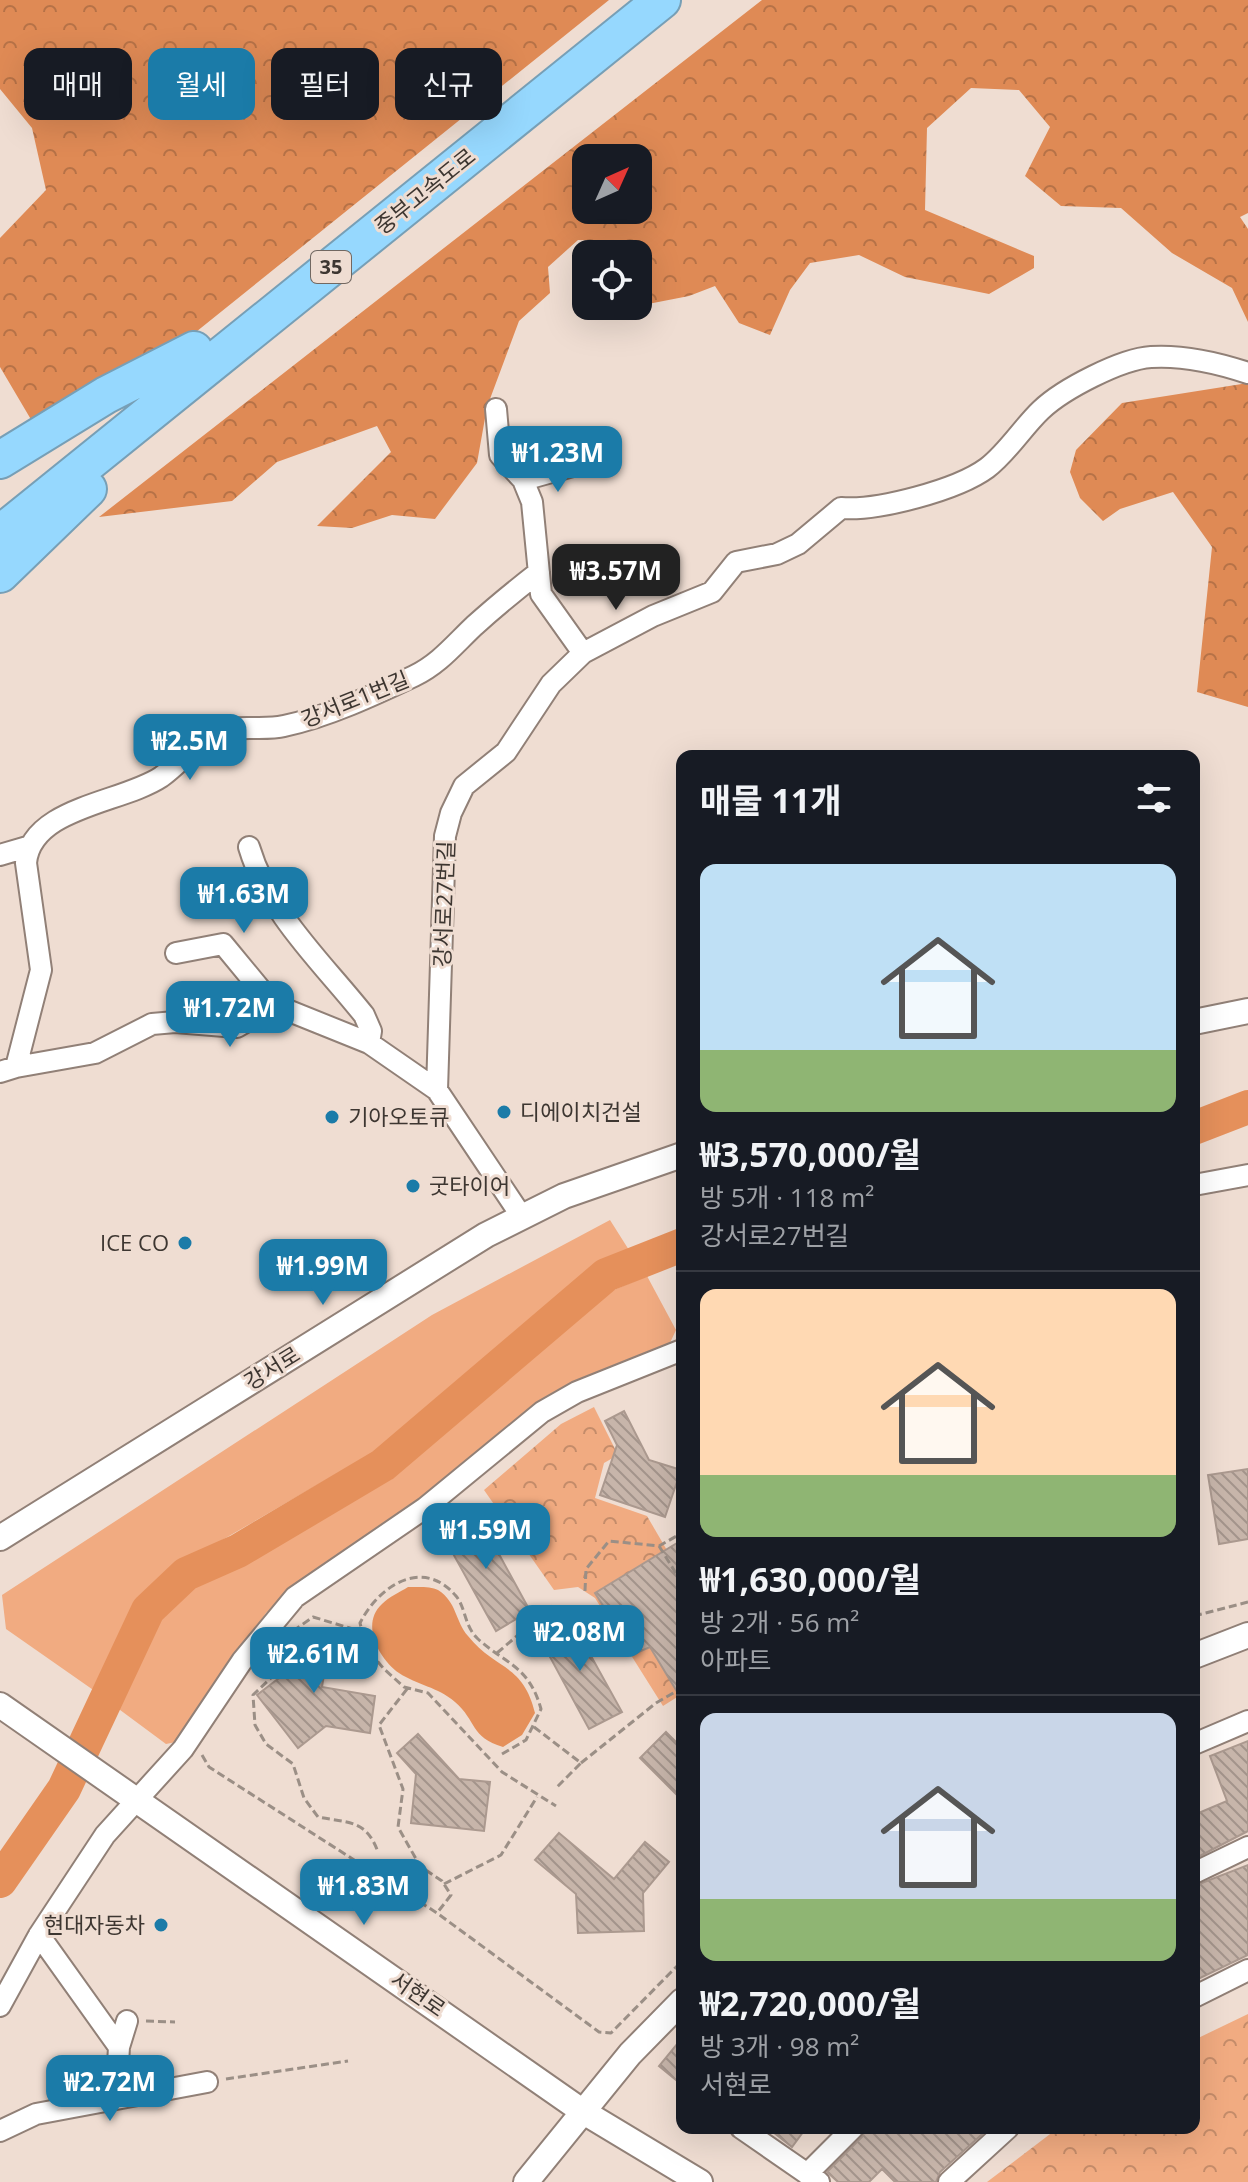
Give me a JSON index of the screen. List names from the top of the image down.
{
  "streets": {
    "highway": ["중부고속도로", "35"],
    "street": [
      "강서로1번길",
      "강서로27번길",
      "강서로",
      "서현로"
    ]
  },
  "places": [
    "디에이치건설",
    "기아오토큐",
    "굿타이어",
    "ICE CO",
    "현대자동차"
  ],
  "north": "top right",
  "page": {
    "chip": [
      "매매",
      "월세",
      "필터",
      "신규"
    ],
    "price": [
      "₩1.23M",
      "₩3.57M",
      "₩2.5M",
      "₩1.63M",
      "₩1.72M",
      "₩1.99M",
      "₩1.59M",
      "₩2.08M",
      "₩2.61M",
      "₩1.83M",
      "₩2.72M"
    ],
    "heading": "매물 11개",
    "list": [
      {
        "name": "₩3,570,000/월",
        "note": "방 5개 · 118 m² · 강서로27번길"
      },
      {
        "name": "₩1,630,000/월",
        "note": "방 2개 · 56 m² · 아파트"
      },
      {
        "name": "₩2,720,000/월",
        "note": "방 3개 · 98 m² · 서현로"
      }
    ]
  }
}
